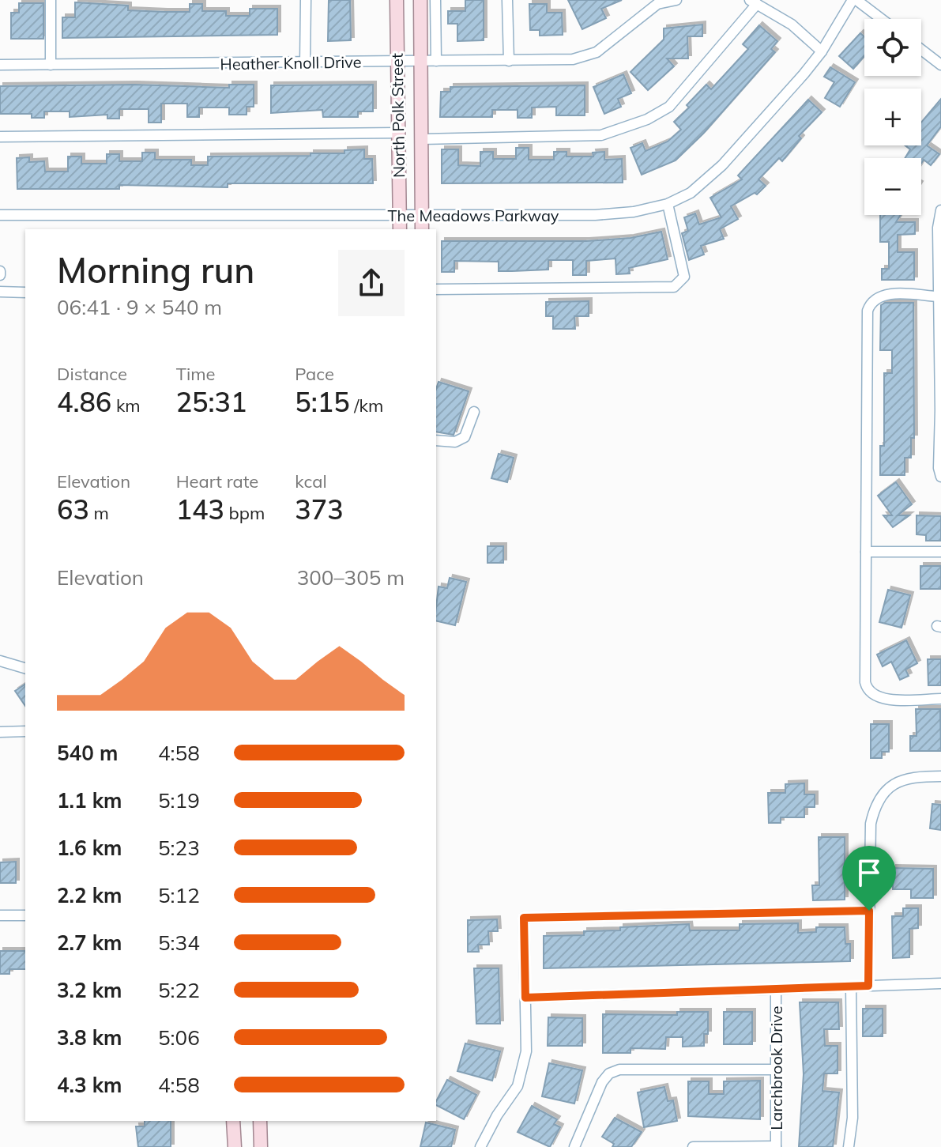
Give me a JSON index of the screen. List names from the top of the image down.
{
  "streets": {
    "main road": ["North Polk Street"],
    "street": ["Heather Knoll Drive", "The Meadows Parkway", "Larchbrook Drive"]
  },
  "crossings": [
    ["Heather Knoll Drive", "North Polk Street"],
    ["North Polk Street", "The Meadows Parkway"]
  ],
  "page": {
    "map_buttons": ["+", "−"],
    "heading": ["Morning run", "06:41 · 9 × 540 m"],
    "stats": [
      ["Distance", "4.86 km"],
      ["Time", "25:31"],
      ["Pace", "5:15 /km"],
      ["Elevation", "63 m"],
      ["Heart rate", "143 bpm"],
      ["kcal", "373"]
    ],
    "chart": ["Elevation", "300–305 m"],
    "list": [
      {
        "name": "540 m",
        "note": "4:58"
      },
      {
        "name": "1.1 km",
        "note": "5:19"
      },
      {
        "name": "1.6 km",
        "note": "5:23"
      },
      {
        "name": "2.2 km",
        "note": "5:12"
      },
      {
        "name": "2.7 km",
        "note": "5:34"
      },
      {
        "name": "3.2 km",
        "note": "5:22"
      },
      {
        "name": "3.8 km",
        "note": "5:06"
      },
      {
        "name": "4.3 km",
        "note": "4:58"
      }
    ]
  }
}
